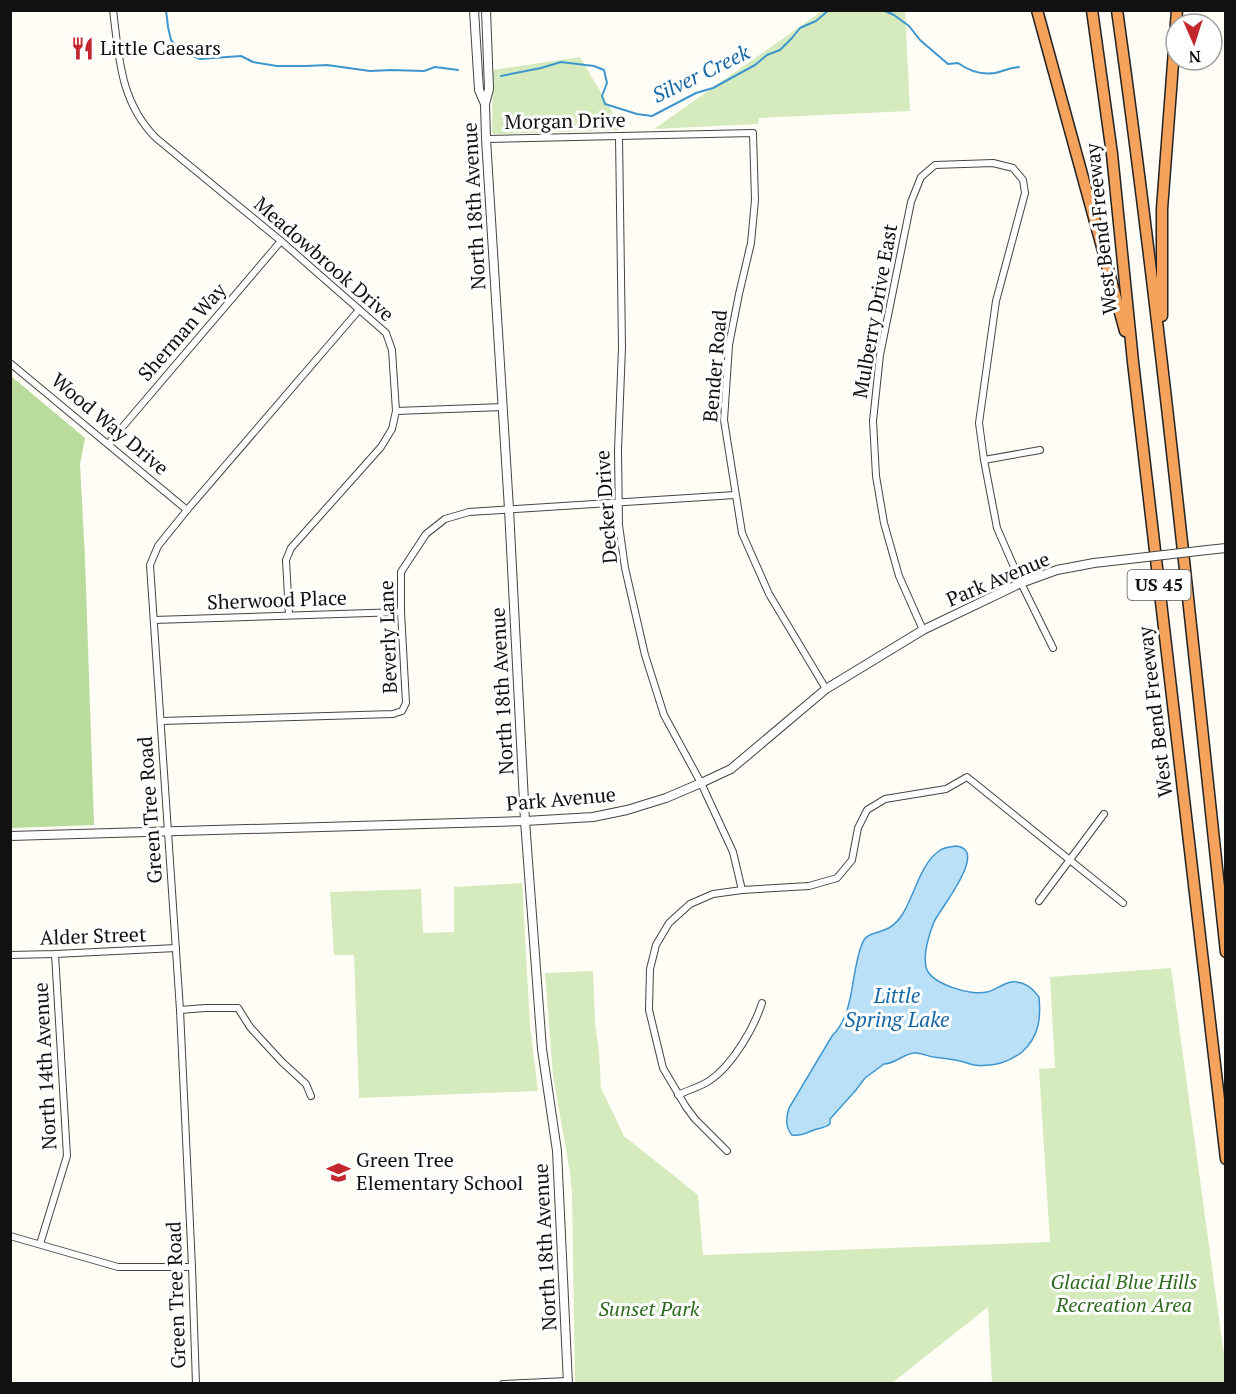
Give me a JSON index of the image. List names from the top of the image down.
{
  "streets": {
    "highway": ["West Bend Freeway", "US 45"],
    "street": [
      "Morgan Drive",
      "North 18th Avenue",
      "Meadowbrook Drive",
      "Mulberry Drive East",
      "Sherman Way",
      "Bender Road",
      "Wood Way Drive",
      "Decker Drive",
      "Park Avenue",
      "Sherwood Place",
      "Beverly Lane",
      "Green Tree Road",
      "Alder Street",
      "North 14th Avenue"
    ]
  },
  "crossings": [
    ["Morgan Drive", "North 18th Avenue"],
    ["Morgan Drive", "Bender Road"],
    ["Morgan Drive", "Decker Drive"],
    ["North 18th Avenue", "Park Avenue"],
    ["North 18th Avenue", "Beverly Lane"],
    ["Meadowbrook Drive", "Sherman Way"],
    ["Meadowbrook Drive", "Sherwood Place"],
    ["Meadowbrook Drive", "Green Tree Road"],
    ["Mulberry Drive East", "Park Avenue"],
    ["Sherman Way", "Wood Way Drive"],
    ["Bender Road", "Park Avenue"],
    ["Bender Road", "Beverly Lane"],
    ["Wood Way Drive", "Green Tree Road"],
    ["Decker Drive", "Park Avenue"],
    ["Decker Drive", "Beverly Lane"],
    ["Park Avenue", "Green Tree Road"],
    ["Sherwood Place", "Beverly Lane"],
    ["Sherwood Place", "Green Tree Road"],
    ["Beverly Lane", "Green Tree Road"],
    ["Green Tree Road", "Alder Street"],
    ["Alder Street", "North 14th Avenue"]
  ],
  "water": ["Silver Creek", "Little Spring Lake"],
  "parks": ["Glacial Blue Hills Recreation Area", "Sunset Park"],
  "places": {
    "restaurant": ["Little Caesars"],
    "school or university": ["Green Tree Elementary School"]
  },
  "north": "bottom"
}
